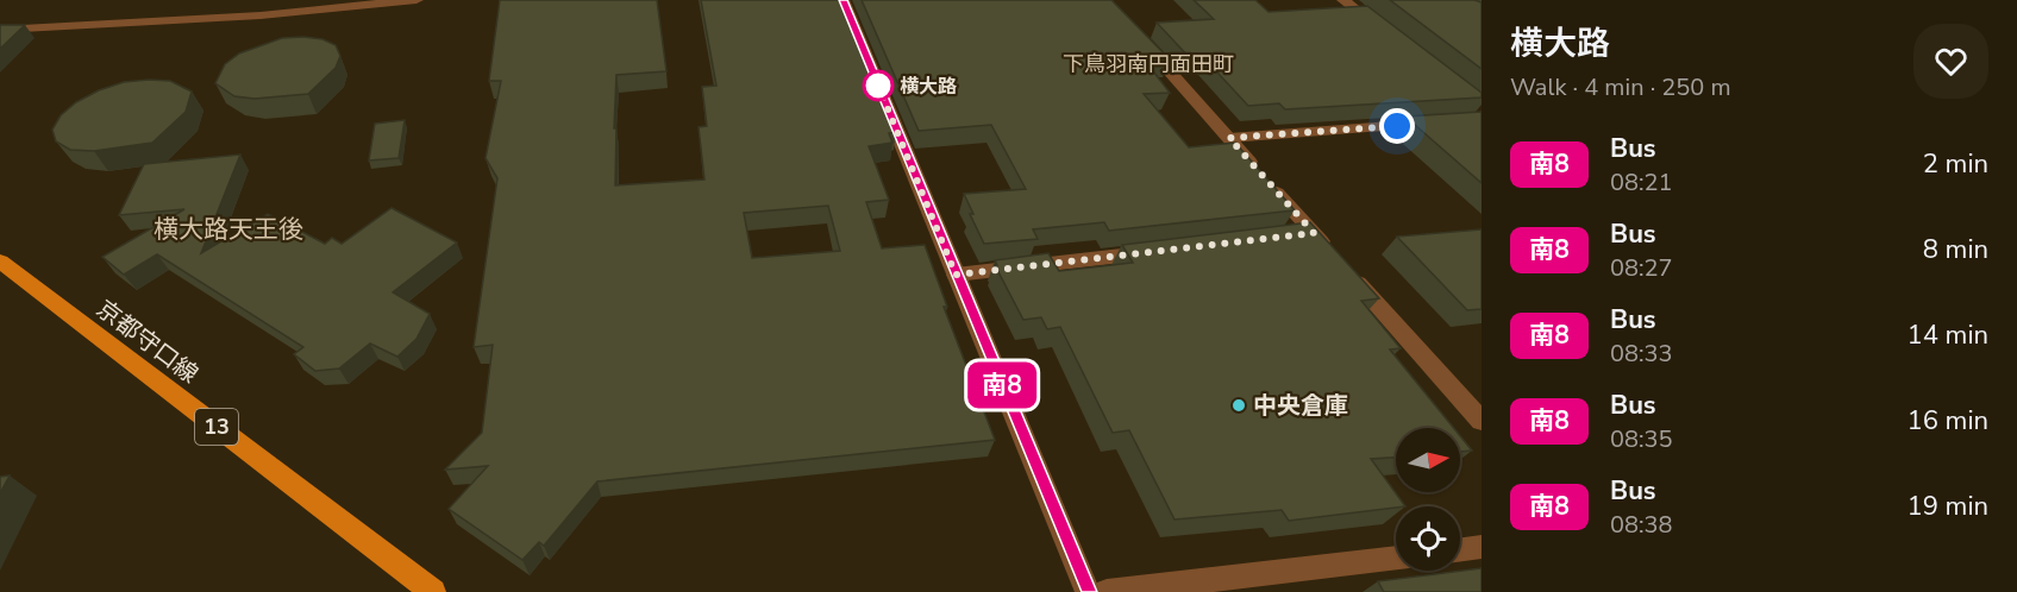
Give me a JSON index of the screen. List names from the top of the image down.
{
  "streets": {
    "main road": ["京都守口線", "13"]
  },
  "districts": ["下鳥羽南円面田町", "横大路天王後"],
  "places": ["横大路", "中央倉庫"],
  "lines": ["bus line 南8"],
  "north": "right",
  "page": {
    "on_map": "南8",
    "heading": ["横大路", "Walk · 4 min · 250 m"],
    "list": [
      {
        "mark": "南8",
        "name": "Bus",
        "note": "08:21",
        "value": "2 min"
      },
      {
        "mark": "南8",
        "name": "Bus",
        "note": "08:27",
        "value": "8 min"
      },
      {
        "mark": "南8",
        "name": "Bus",
        "note": "08:33",
        "value": "14 min"
      },
      {
        "mark": "南8",
        "name": "Bus",
        "note": "08:35",
        "value": "16 min"
      },
      {
        "mark": "南8",
        "name": "Bus",
        "note": "08:38",
        "value": "19 min"
      }
    ]
  }
}
